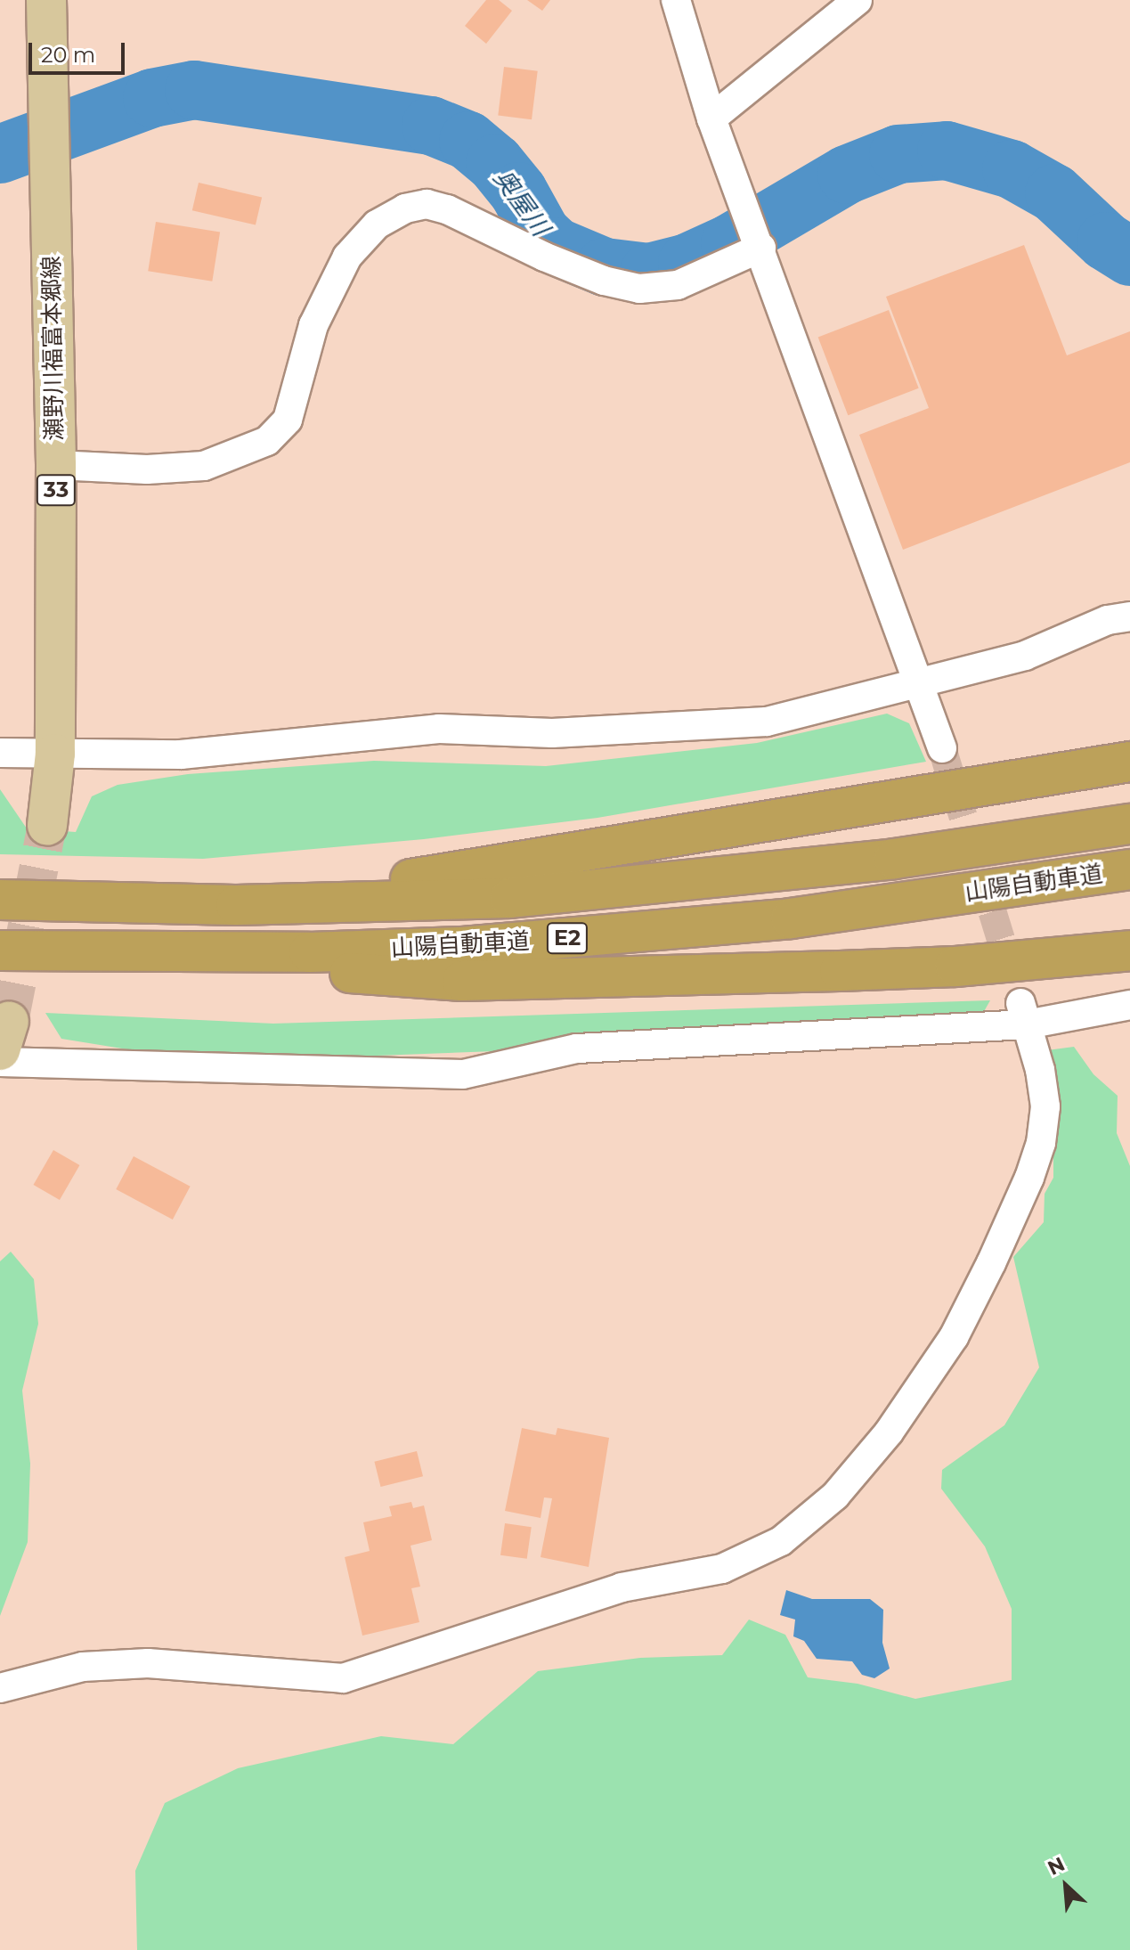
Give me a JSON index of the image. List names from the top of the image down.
{
  "streets": {
    "highway": ["山陽自動車道", "E2"],
    "main road": ["瀬野川福富本郷線", "33"]
  },
  "water": ["奥屋川"],
  "scale_bar": "20 m",
  "north": "top left"
}
